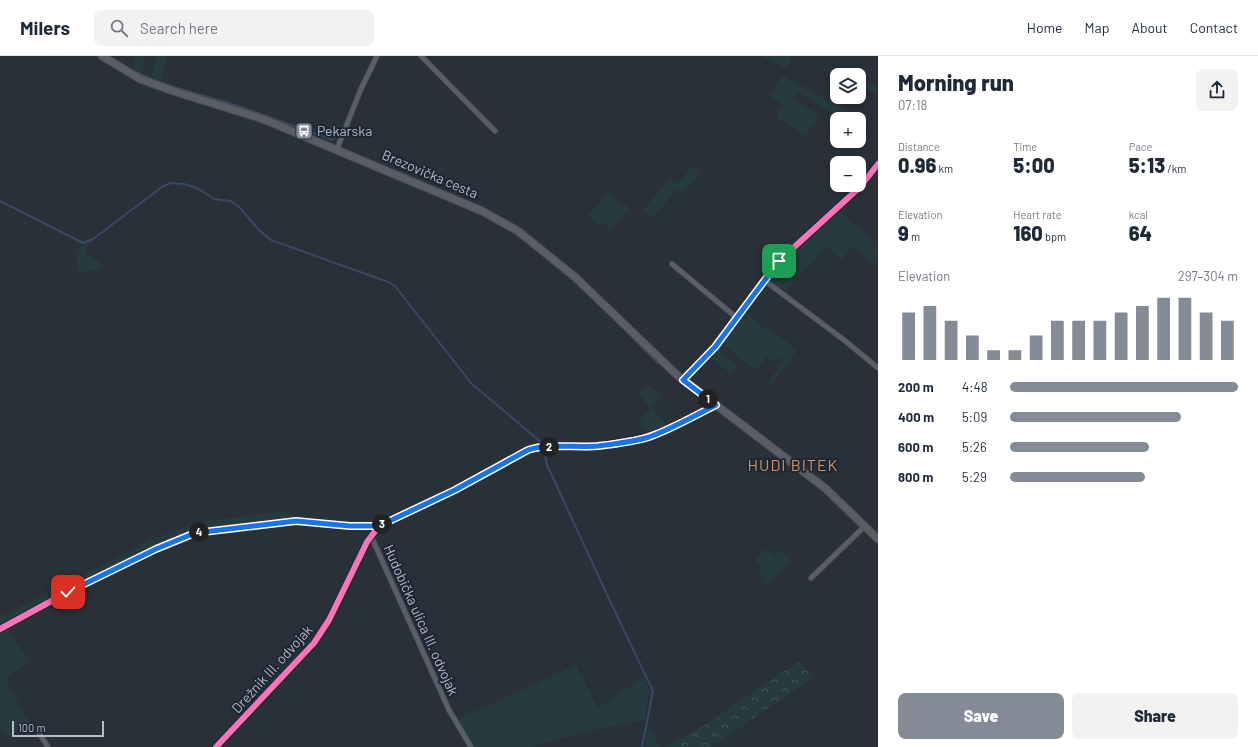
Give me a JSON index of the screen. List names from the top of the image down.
{
  "streets": {
    "main road": ["Brezovička cesta"],
    "street": ["Hudobička ulica III. odvojak", "Drežnik III. odvojak"]
  },
  "crossings": [
    ["Brezovička cesta", "Hudobička ulica III. odvojak"],
    ["Hudobička ulica III. odvojak", "Drežnik III. odvojak"]
  ],
  "districts": ["HUDI BITEK"],
  "places": {
    "bus stop": ["Pekarska"]
  },
  "scale_bar": "100 m",
  "page": {
    "header": "Milers",
    "search": "Search here",
    "nav": [
      "Home",
      "Map",
      "About",
      "Contact"
    ],
    "heading": ["Morning run", "07:18"],
    "map_buttons": ["+", "−"],
    "stats": [
      ["Distance", "0.96 km"],
      ["Time", "5:00"],
      ["Pace", "5:13 /km"],
      ["Elevation", "9 m"],
      ["Heart rate", "160 bpm"],
      ["kcal", "64"]
    ],
    "chart": ["Elevation", "297–304 m"],
    "list": [
      {
        "name": "200 m",
        "note": "4:48"
      },
      {
        "name": "400 m",
        "note": "5:09"
      },
      {
        "name": "600 m",
        "note": "5:26"
      },
      {
        "name": "800 m",
        "note": "5:29"
      }
    ],
    "pins": [
      "1",
      "2",
      "3",
      "4"
    ],
    "buttons": ["Save", "Share"],
    "scale": "100 m"
  }
}
